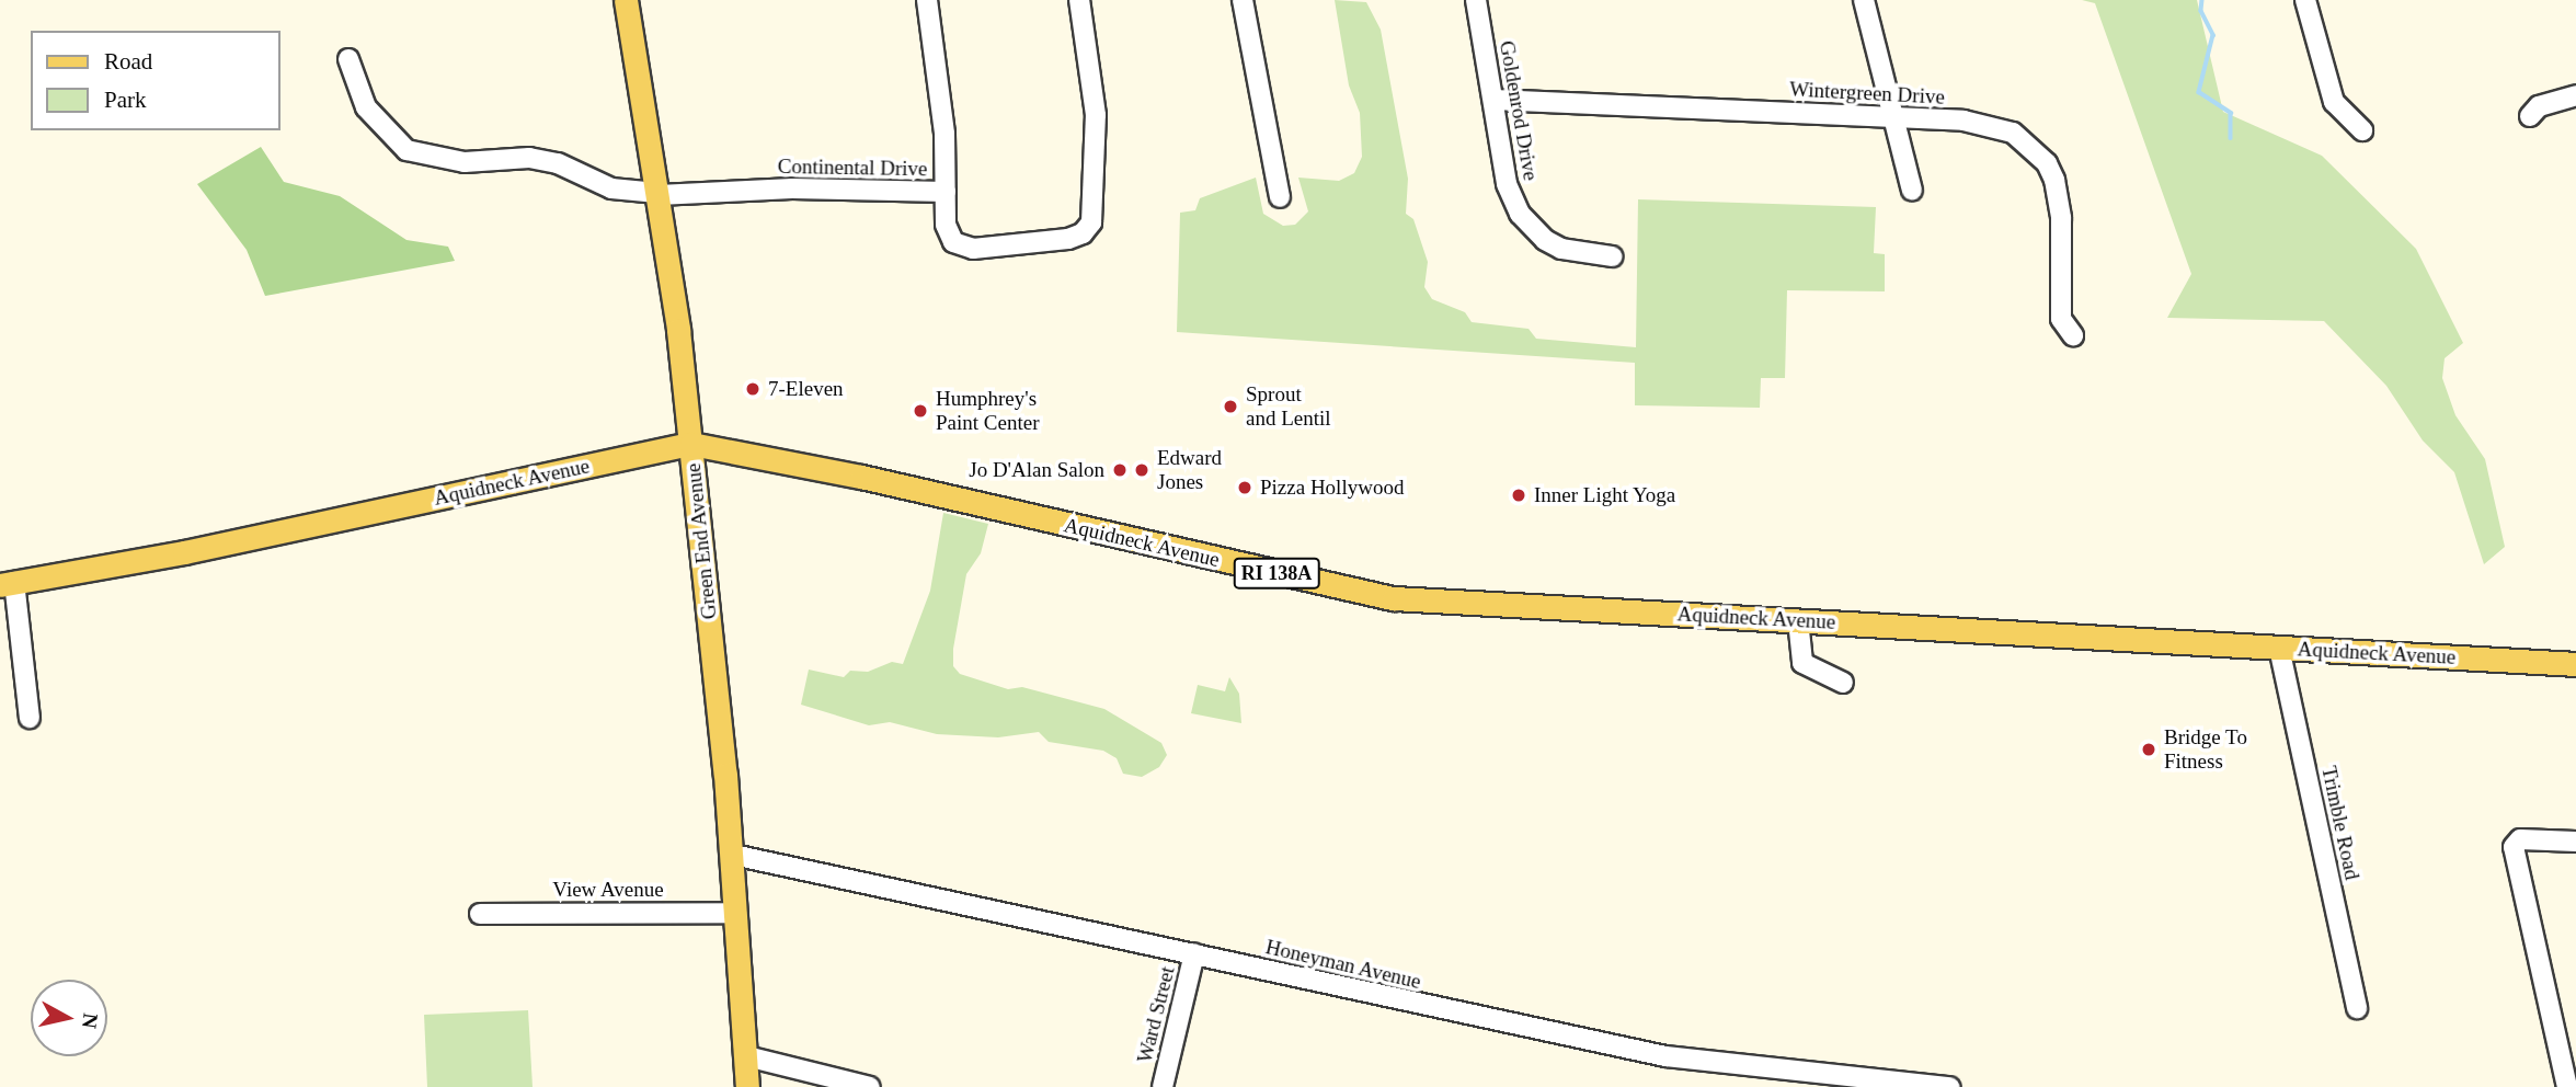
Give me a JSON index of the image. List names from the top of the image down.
{
  "streets": {
    "main road": ["Aquidneck Avenue", "Green End Avenue", "RI 138A"],
    "street": [
      "Wintergreen Drive",
      "Goldenrod Drive",
      "Continental Drive",
      "Trimble Road",
      "View Avenue",
      "Honeyman Avenue",
      "Ward Street"
    ]
  },
  "crossings": [
    ["Wintergreen Drive", "Goldenrod Drive"],
    ["Continental Drive", "Green End Avenue"],
    ["Aquidneck Avenue", "Green End Avenue"],
    ["Aquidneck Avenue", "Trimble Road"],
    ["Green End Avenue", "View Avenue"],
    ["Green End Avenue", "Honeyman Avenue"],
    ["Honeyman Avenue", "Ward Street"]
  ],
  "places": [
    "7-Eleven",
    "Sprout and Lentil",
    "Humphrey's Paint Center",
    "Jo D'Alan Salon",
    "Edward Jones",
    "Pizza Hollywood",
    "Inner Light Yoga",
    "Bridge To Fitness"
  ],
  "legend": ["Road", "Park"],
  "north": "right"
}
